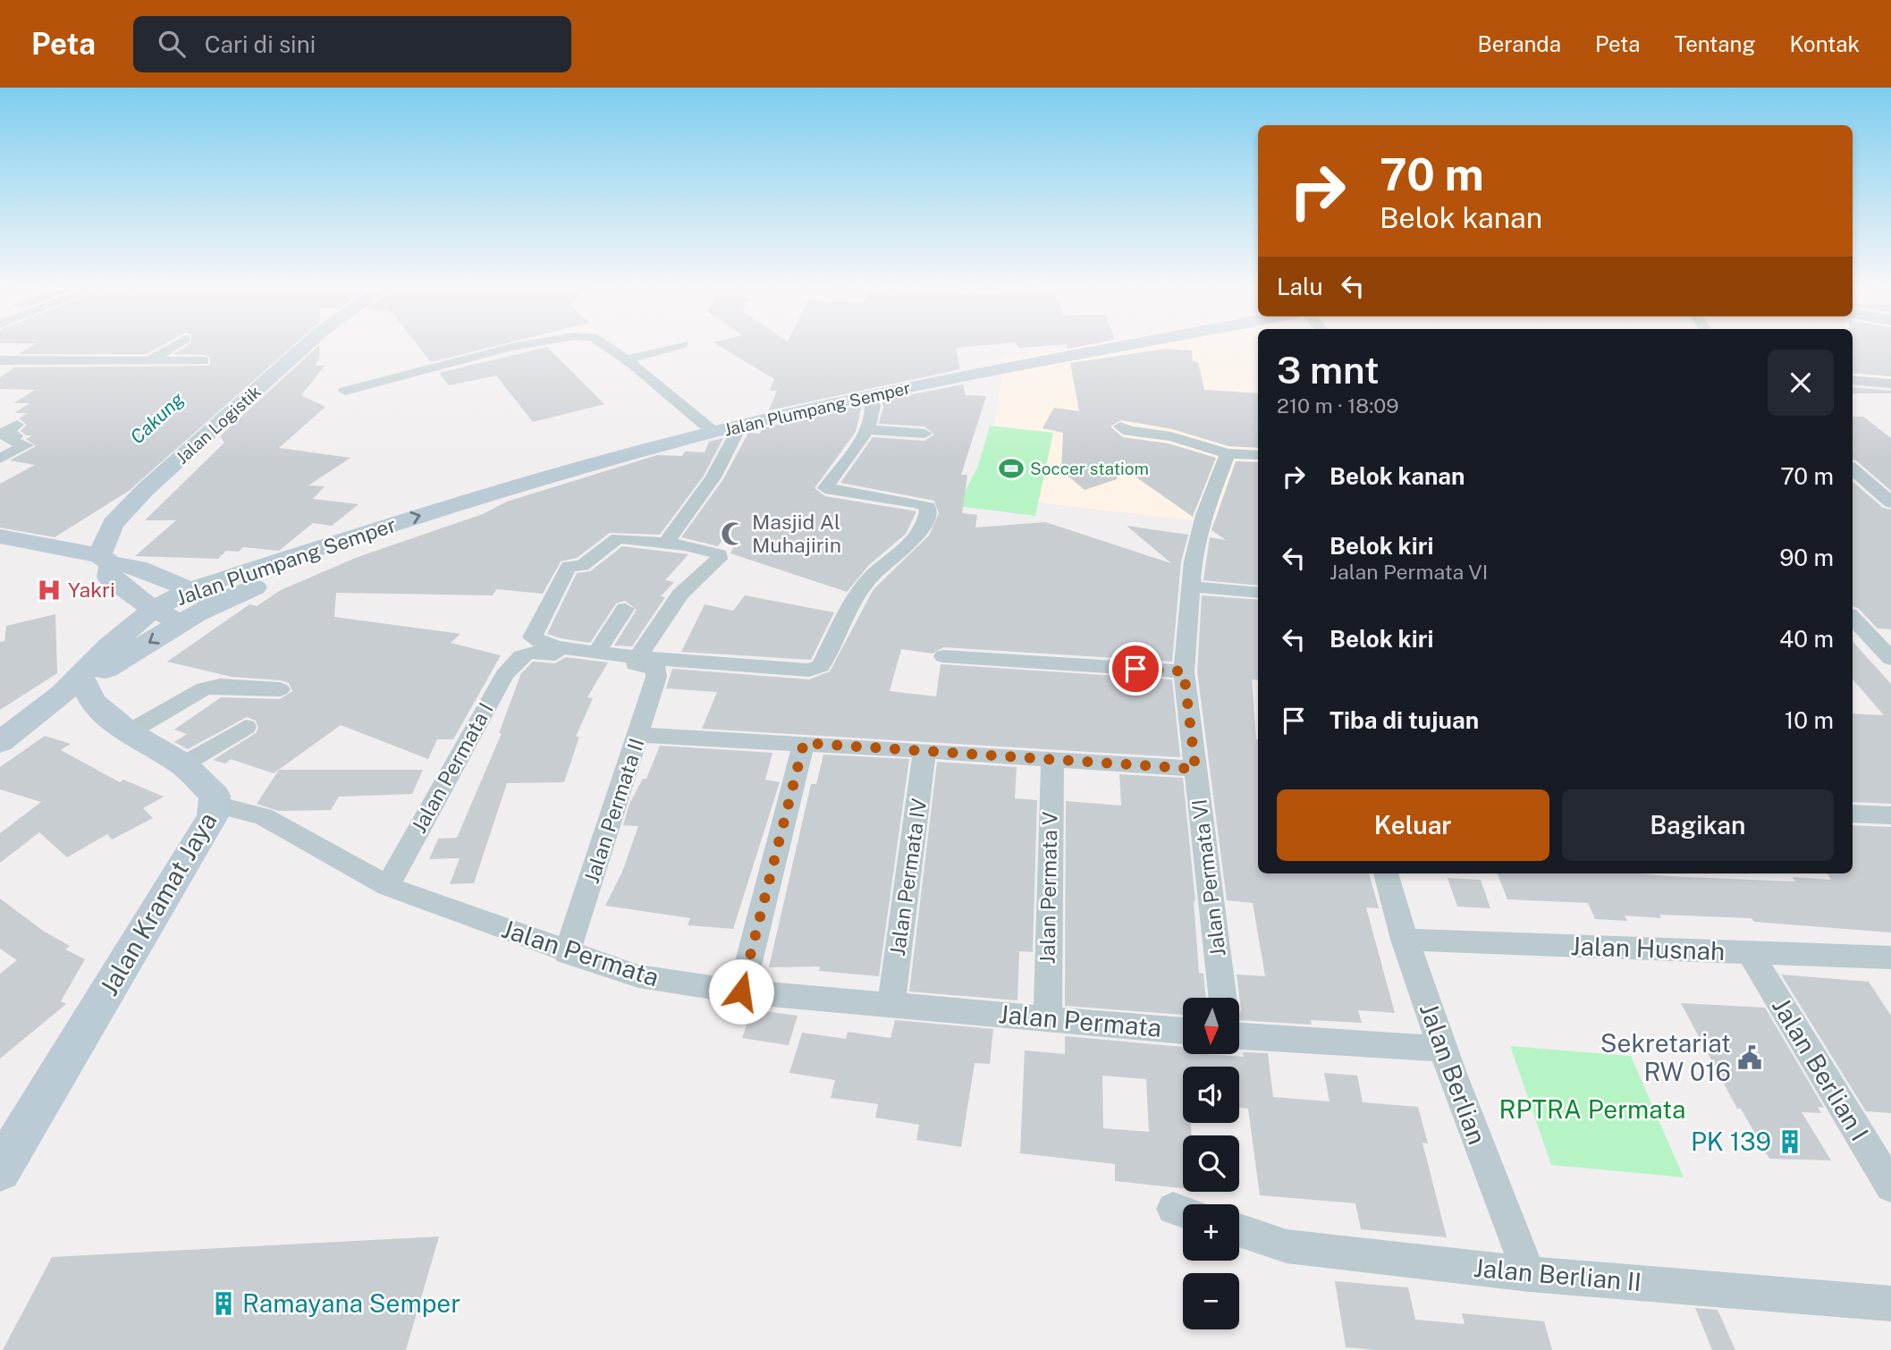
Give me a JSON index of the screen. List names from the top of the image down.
{
  "streets": {
    "main road": ["Jalan Plumpang Semper", "Jalan Logistik", "Jalan Kramat Jaya"],
    "street": [
      "Jalan Permata I",
      "Jalan Permata II",
      "Jalan Permata IV",
      "Jalan Permata VI",
      "Jalan Permata V",
      "Jalan Husnah",
      "Jalan Permata",
      "Jalan Berlian I",
      "Jalan Berlian",
      "Jalan Berlian II"
    ]
  },
  "crossings": [
    ["Jalan Plumpang Semper", "Jalan Kramat Jaya"],
    ["Jalan Permata I", "Jalan Permata II"],
    ["Jalan Permata I", "Jalan Permata"],
    ["Jalan Permata II", "Jalan Permata"],
    ["Jalan Permata IV", "Jalan Permata"],
    ["Jalan Permata V", "Jalan Permata"],
    ["Jalan Kramat Jaya", "Jalan Permata"],
    ["Jalan Husnah", "Jalan Berlian I"],
    ["Jalan Husnah", "Jalan Berlian"],
    ["Jalan Berlian", "Jalan Berlian II"]
  ],
  "water": ["Cakung"],
  "parks": ["RPTRA Permata"],
  "places": {
    "sports": ["Soccer statiom"],
    "mosque": ["Masjid Al Muhajirin"],
    "hospital": ["Yakri"],
    "public building": ["Sekretariat RW 016"],
    "building": ["PK 139", "Ramayana Semper"]
  },
  "north": "bottom",
  "page": {
    "header": "Peta",
    "search": "Cari di sini",
    "nav": [
      "Beranda",
      "Peta",
      "Tentang",
      "Kontak"
    ],
    "turn": ["70 m", "Belok kanan"],
    "then": "Lalu",
    "heading": ["3 mnt", "210 m · 18:09"],
    "list": [
      {
        "name": "Belok kanan",
        "value": "70 m"
      },
      {
        "name": "Belok kiri",
        "note": "Jalan Permata VI",
        "value": "90 m"
      },
      {
        "name": "Belok kiri",
        "value": "40 m"
      },
      {
        "name": "Tiba di tujuan",
        "value": "10 m"
      }
    ],
    "buttons": ["Keluar", "Bagikan"],
    "map_buttons": ["+", "−"]
  }
}
